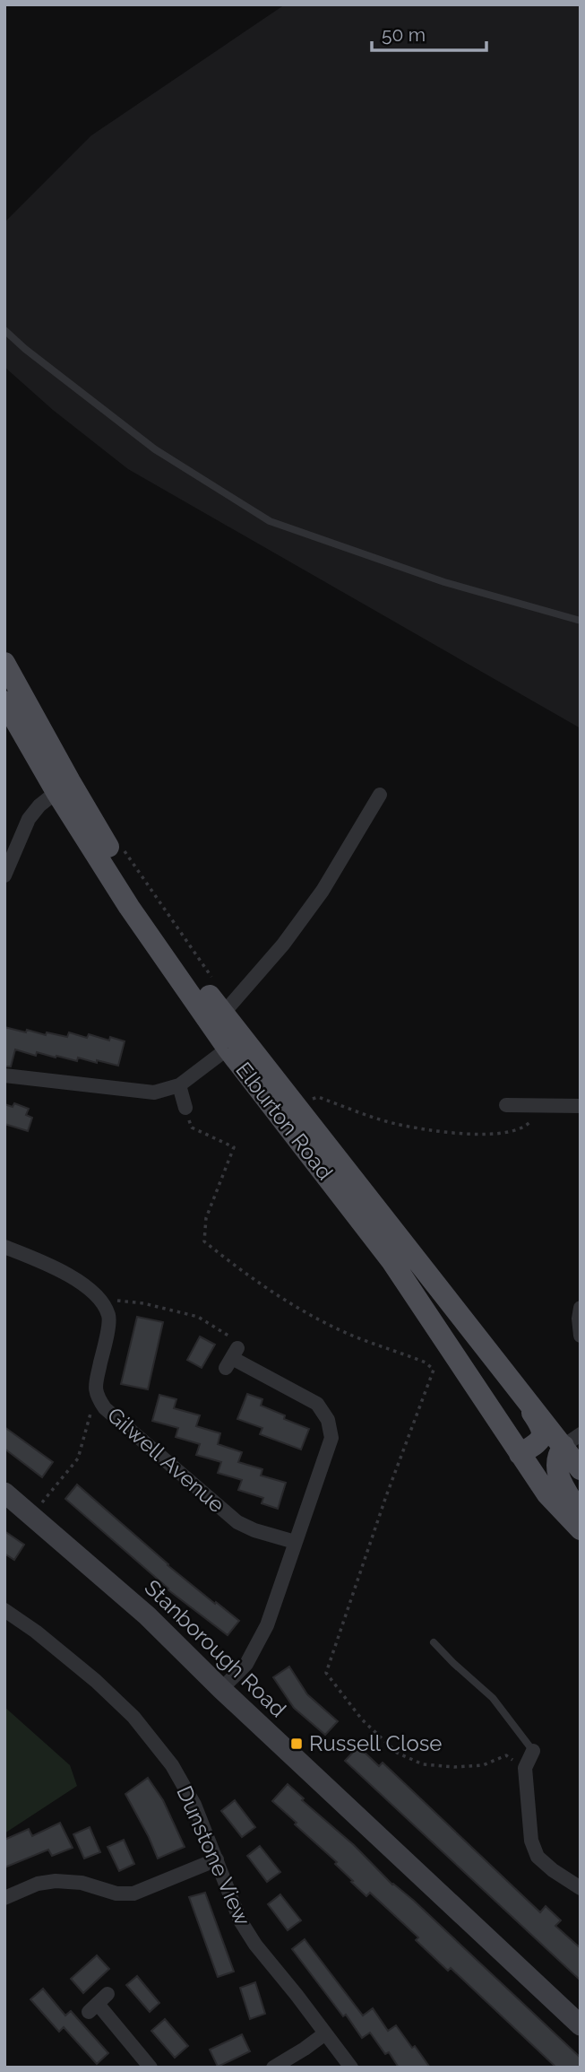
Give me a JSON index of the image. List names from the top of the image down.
{
  "streets": {
    "main road": ["Elburton Road"],
    "street": ["Gilwell Avenue", "Stanborough Road", "Dunstone View"]
  },
  "places": {
    "transit": ["Russell Close"]
  },
  "scale_bar": "50 m"
}
